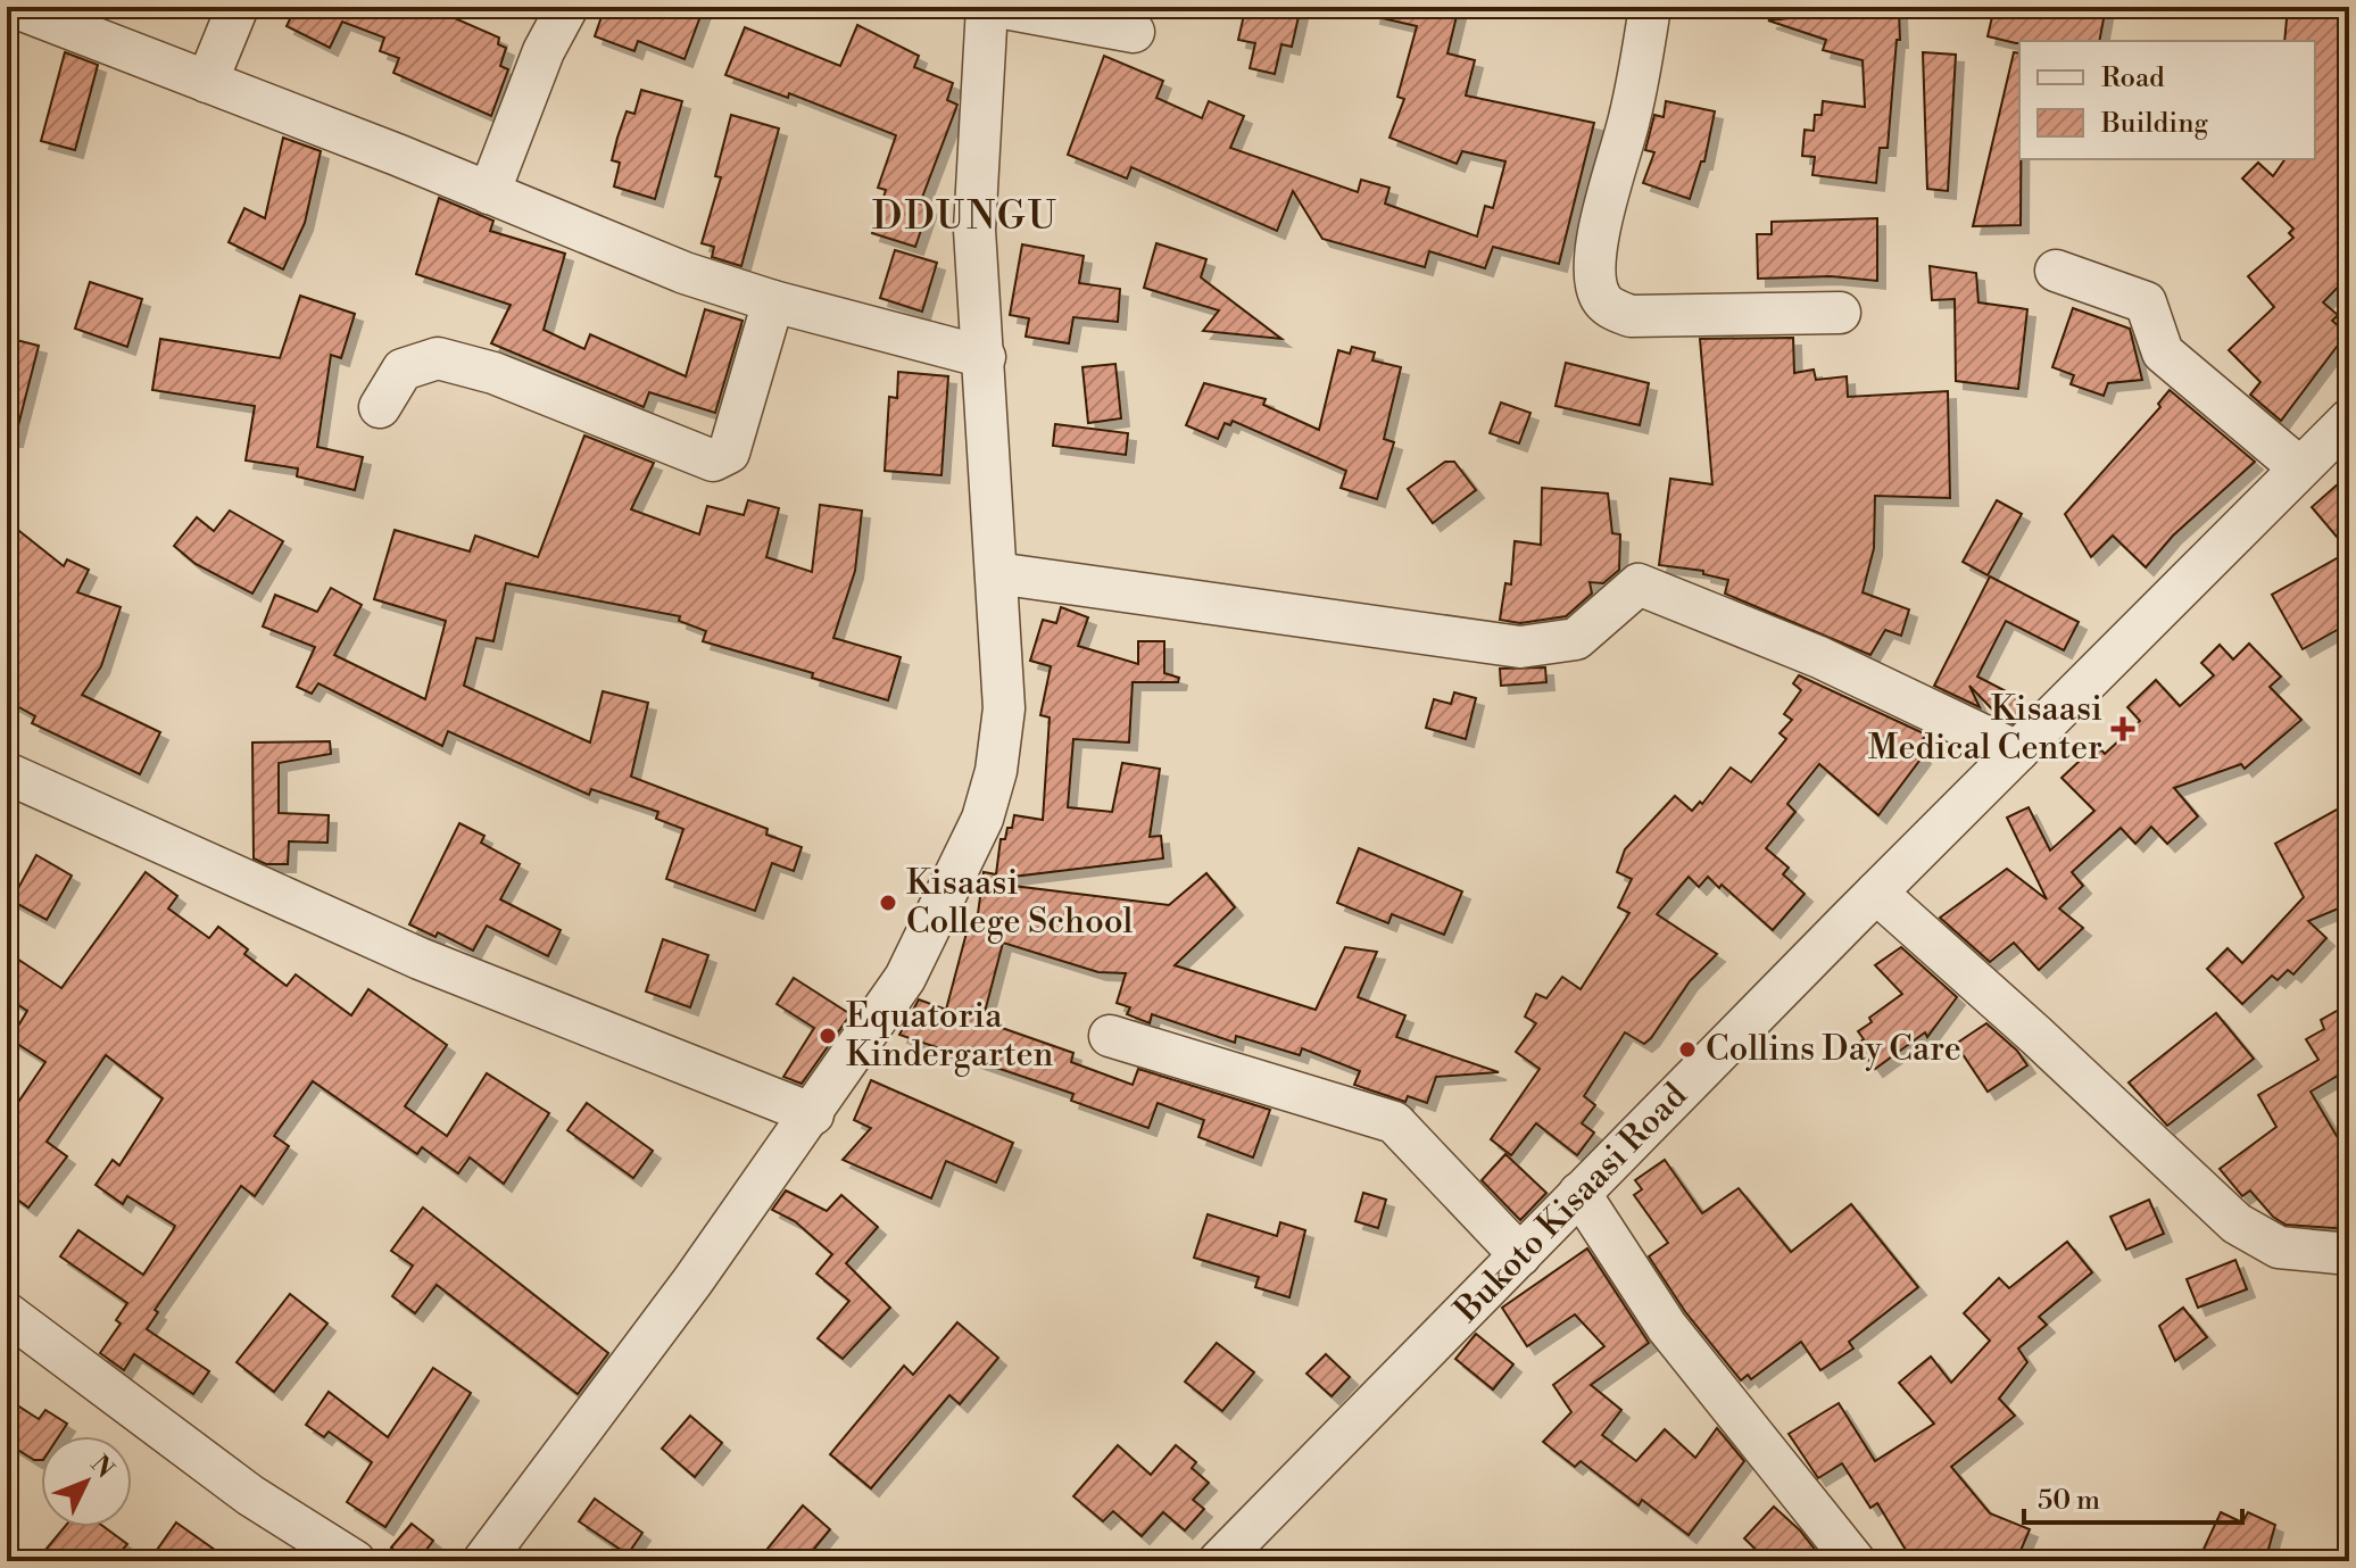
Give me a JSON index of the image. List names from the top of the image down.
{
  "streets": {
    "street": ["Bukoto Kisaasi Road"]
  },
  "districts": ["DDUNGU"],
  "places": {
    "health": ["Kisaasi Medical Center"],
    "other": ["Kisaasi College School", "Equatoria Kindergarten", "Collins Day Care"]
  },
  "legend": ["Road", "Building"],
  "scale_bar": "50 m",
  "north": "top right"
}
